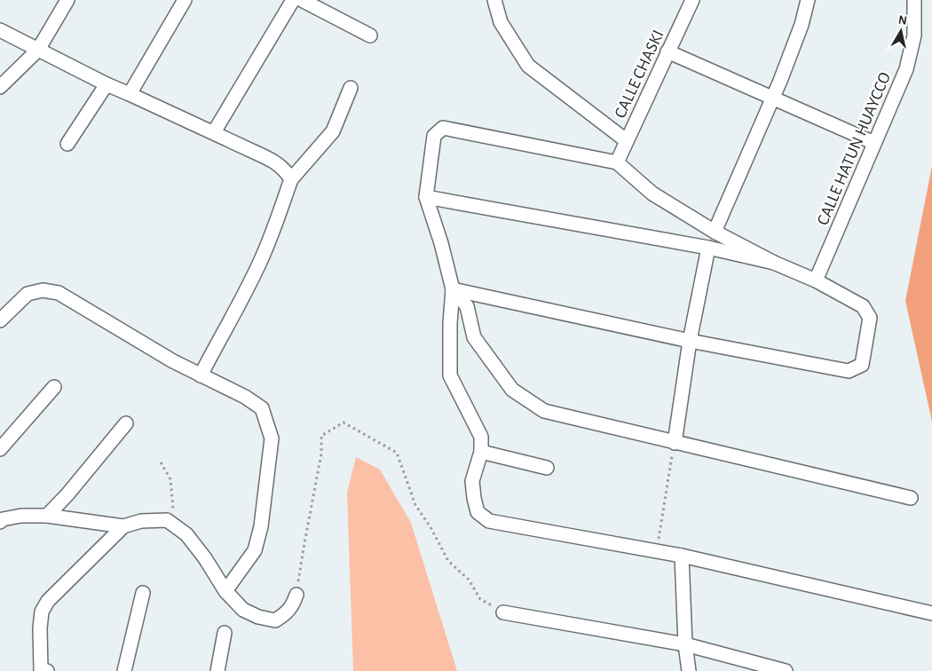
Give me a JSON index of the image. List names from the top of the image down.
{
  "streets": {
    "street": ["CALLE CHASKI", "CALLE HATUN HUAYCCO"]
  },
  "north": "top"
}
